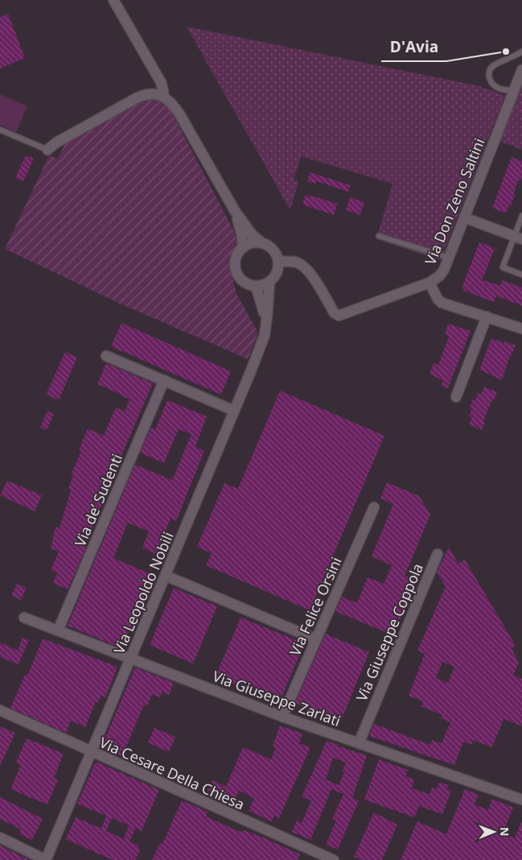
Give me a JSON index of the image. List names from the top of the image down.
{
  "streets": {
    "street": [
      "Via Don Zeno Saltini",
      "Via de’ Sudenti",
      "Via Leopoldo Nobili",
      "Via Felice Orsini",
      "Via Giuseppe Coppola",
      "Via Giuseppe Zarlati",
      "Via Cesare Della Chiesa"
    ]
  },
  "crossings": [
    ["Via de’ Sudenti", "Via Giuseppe Zarlati"],
    ["Via Leopoldo Nobili", "Via Giuseppe Zarlati"],
    ["Via Leopoldo Nobili", "Via Cesare Della Chiesa"],
    ["Via Felice Orsini", "Via Giuseppe Zarlati"],
    ["Via Giuseppe Coppola", "Via Giuseppe Zarlati"]
  ],
  "places": ["D'Avia"],
  "north": "right"
}
